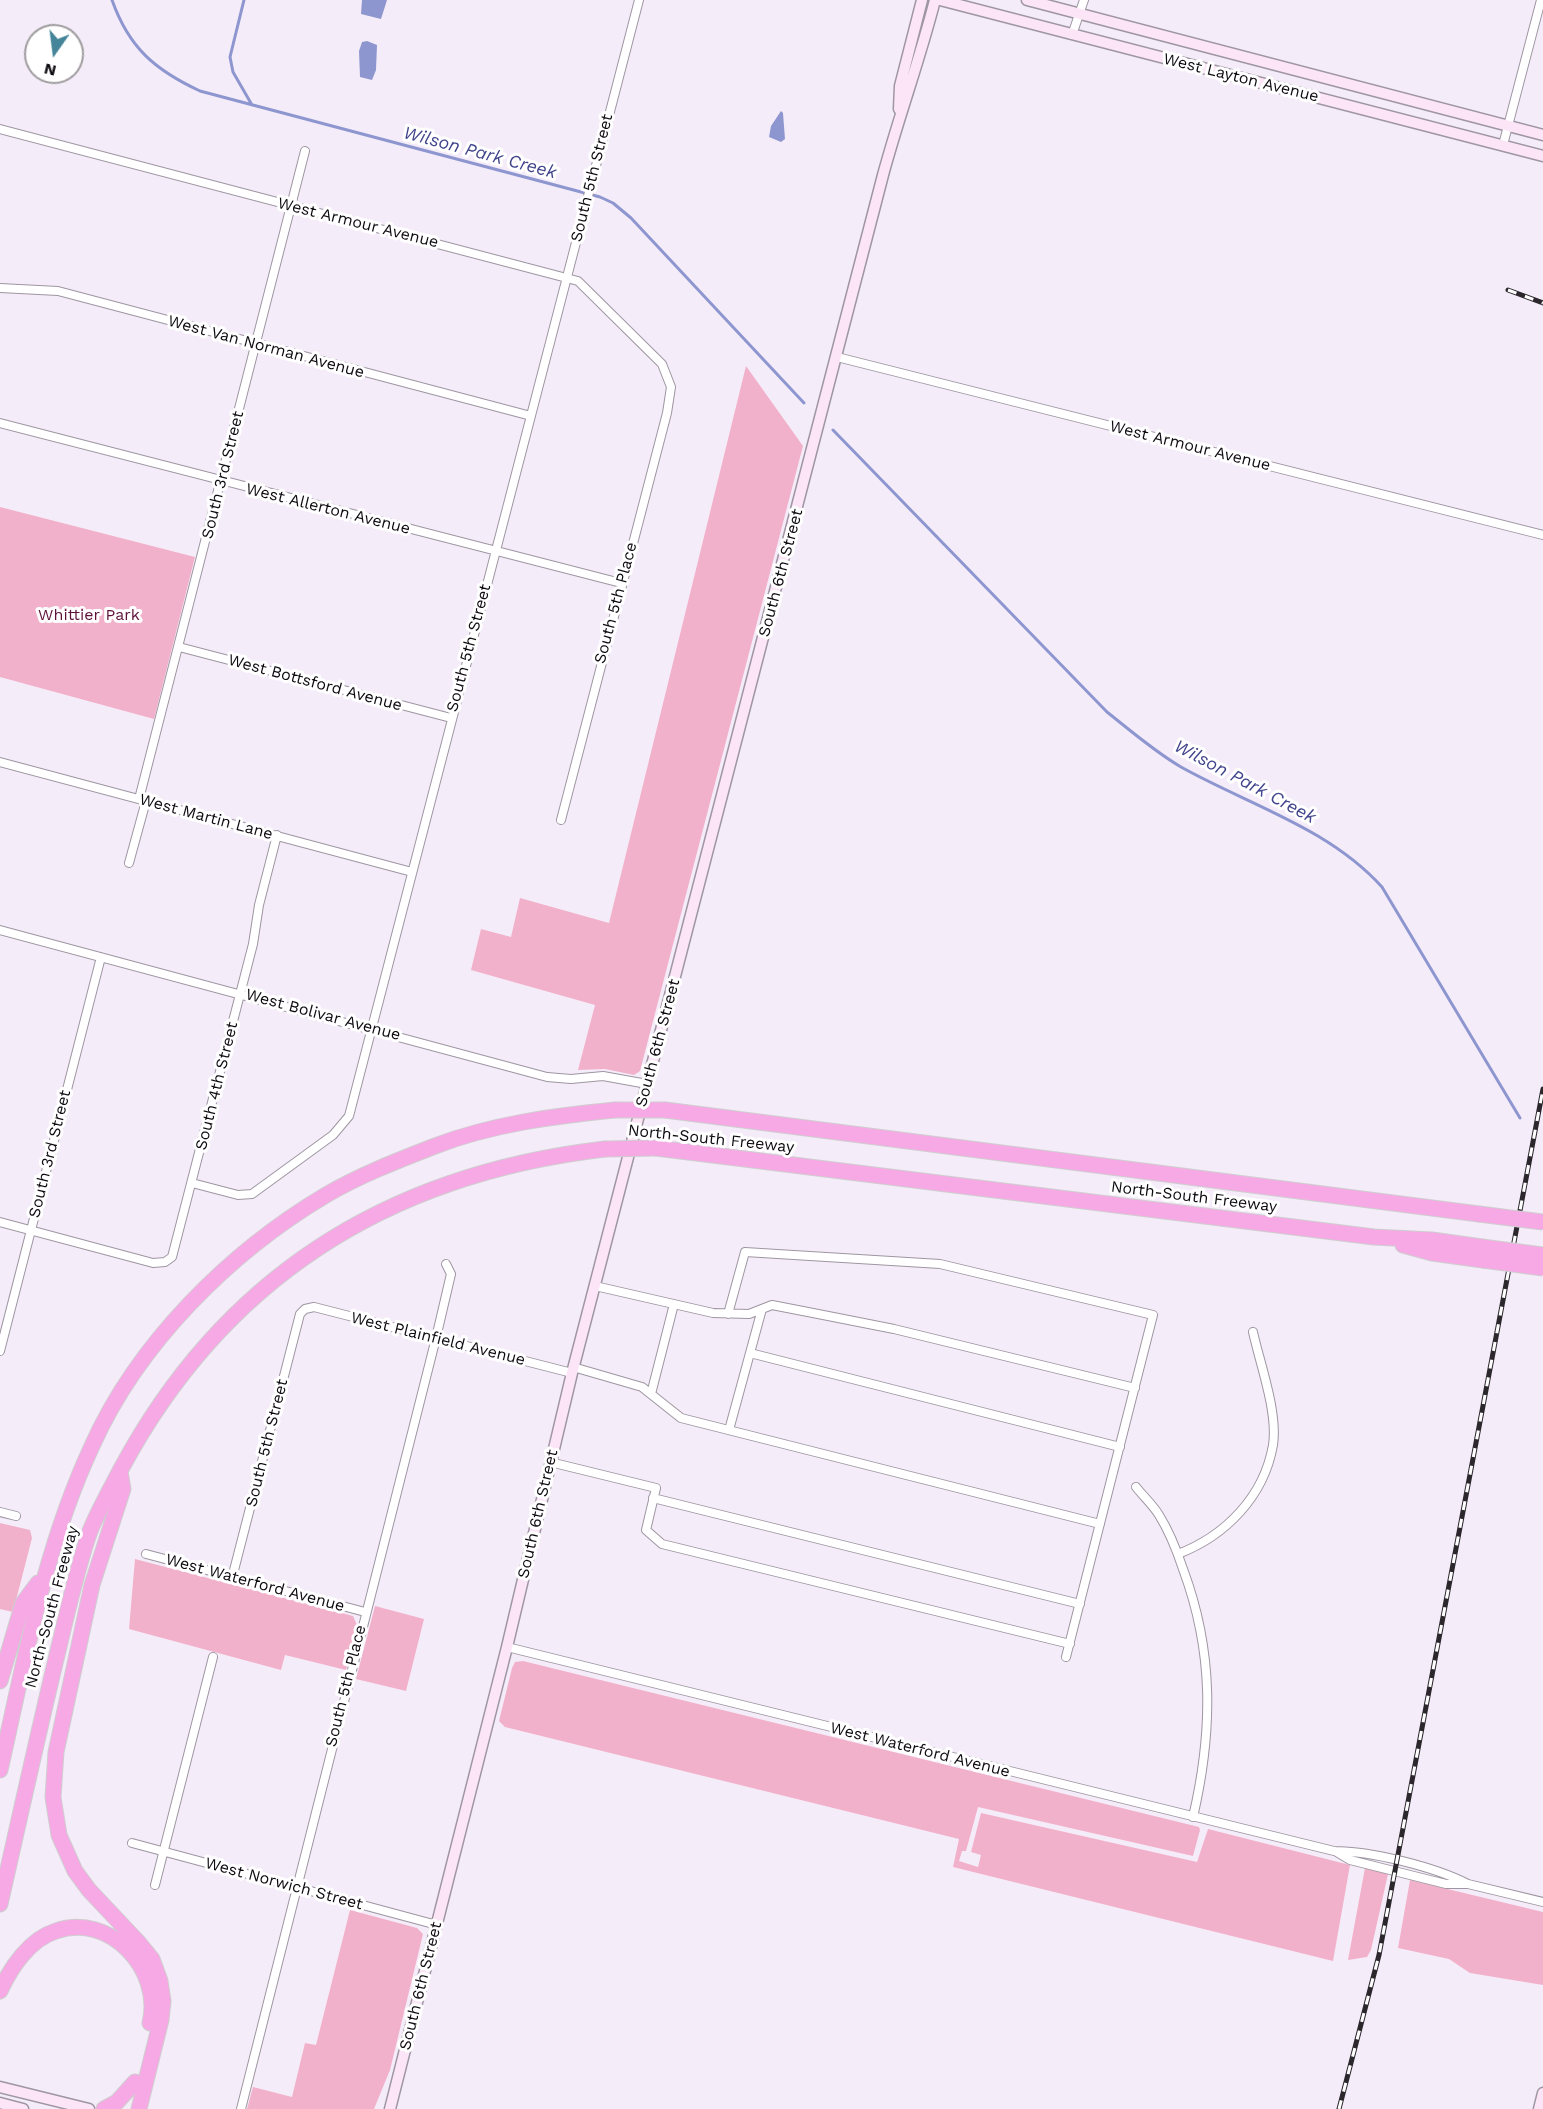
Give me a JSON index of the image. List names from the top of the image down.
{
  "streets": {
    "highway": ["North-South Freeway"],
    "street": [
      "West Layton Avenue",
      "South 5th Street",
      "West Armour Avenue",
      "West Van Norman Avenue",
      "South 3rd Street",
      "West Allerton Avenue",
      "South 6th Street",
      "South 5th Place",
      "West Bottsford Avenue",
      "West Martin Lane",
      "West Bolivar Avenue",
      "South 4th Street",
      "West Plainfield Avenue",
      "West Waterford Avenue",
      "West Norwich Street"
    ]
  },
  "crossings": [
    ["South 5th Street", "West Armour Avenue"],
    ["South 5th Street", "West Van Norman Avenue"],
    ["South 5th Street", "West Allerton Avenue"],
    ["South 5th Street", "West Bottsford Avenue"],
    ["South 5th Street", "West Martin Lane"],
    ["South 5th Street", "West Bolivar Avenue"],
    ["South 5th Street", "South 4th Street"],
    ["South 5th Street", "West Plainfield Avenue"],
    ["South 5th Street", "West Waterford Avenue"],
    ["West Armour Avenue", "South 3rd Street"],
    ["West Armour Avenue", "South 6th Street"],
    ["West Armour Avenue", "South 5th Place"],
    ["West Van Norman Avenue", "South 3rd Street"],
    ["South 3rd Street", "West Allerton Avenue"],
    ["South 3rd Street", "West Bottsford Avenue"],
    ["South 3rd Street", "West Martin Lane"],
    ["South 3rd Street", "West Bolivar Avenue"],
    ["South 3rd Street", "South 4th Street"],
    ["West Allerton Avenue", "South 5th Place"],
    ["South 6th Street", "West Bolivar Avenue"],
    ["South 6th Street", "West Plainfield Avenue"],
    ["South 6th Street", "West Waterford Avenue"],
    ["South 6th Street", "West Norwich Street"],
    ["South 5th Place", "West Plainfield Avenue"],
    ["South 5th Place", "West Waterford Avenue"],
    ["South 5th Place", "West Norwich Street"],
    ["West Martin Lane", "South 4th Street"],
    ["West Bolivar Avenue", "South 4th Street"]
  ],
  "water": ["Wilson Park Creek"],
  "parks": ["Whittier Park"],
  "north": "bottom"
}
